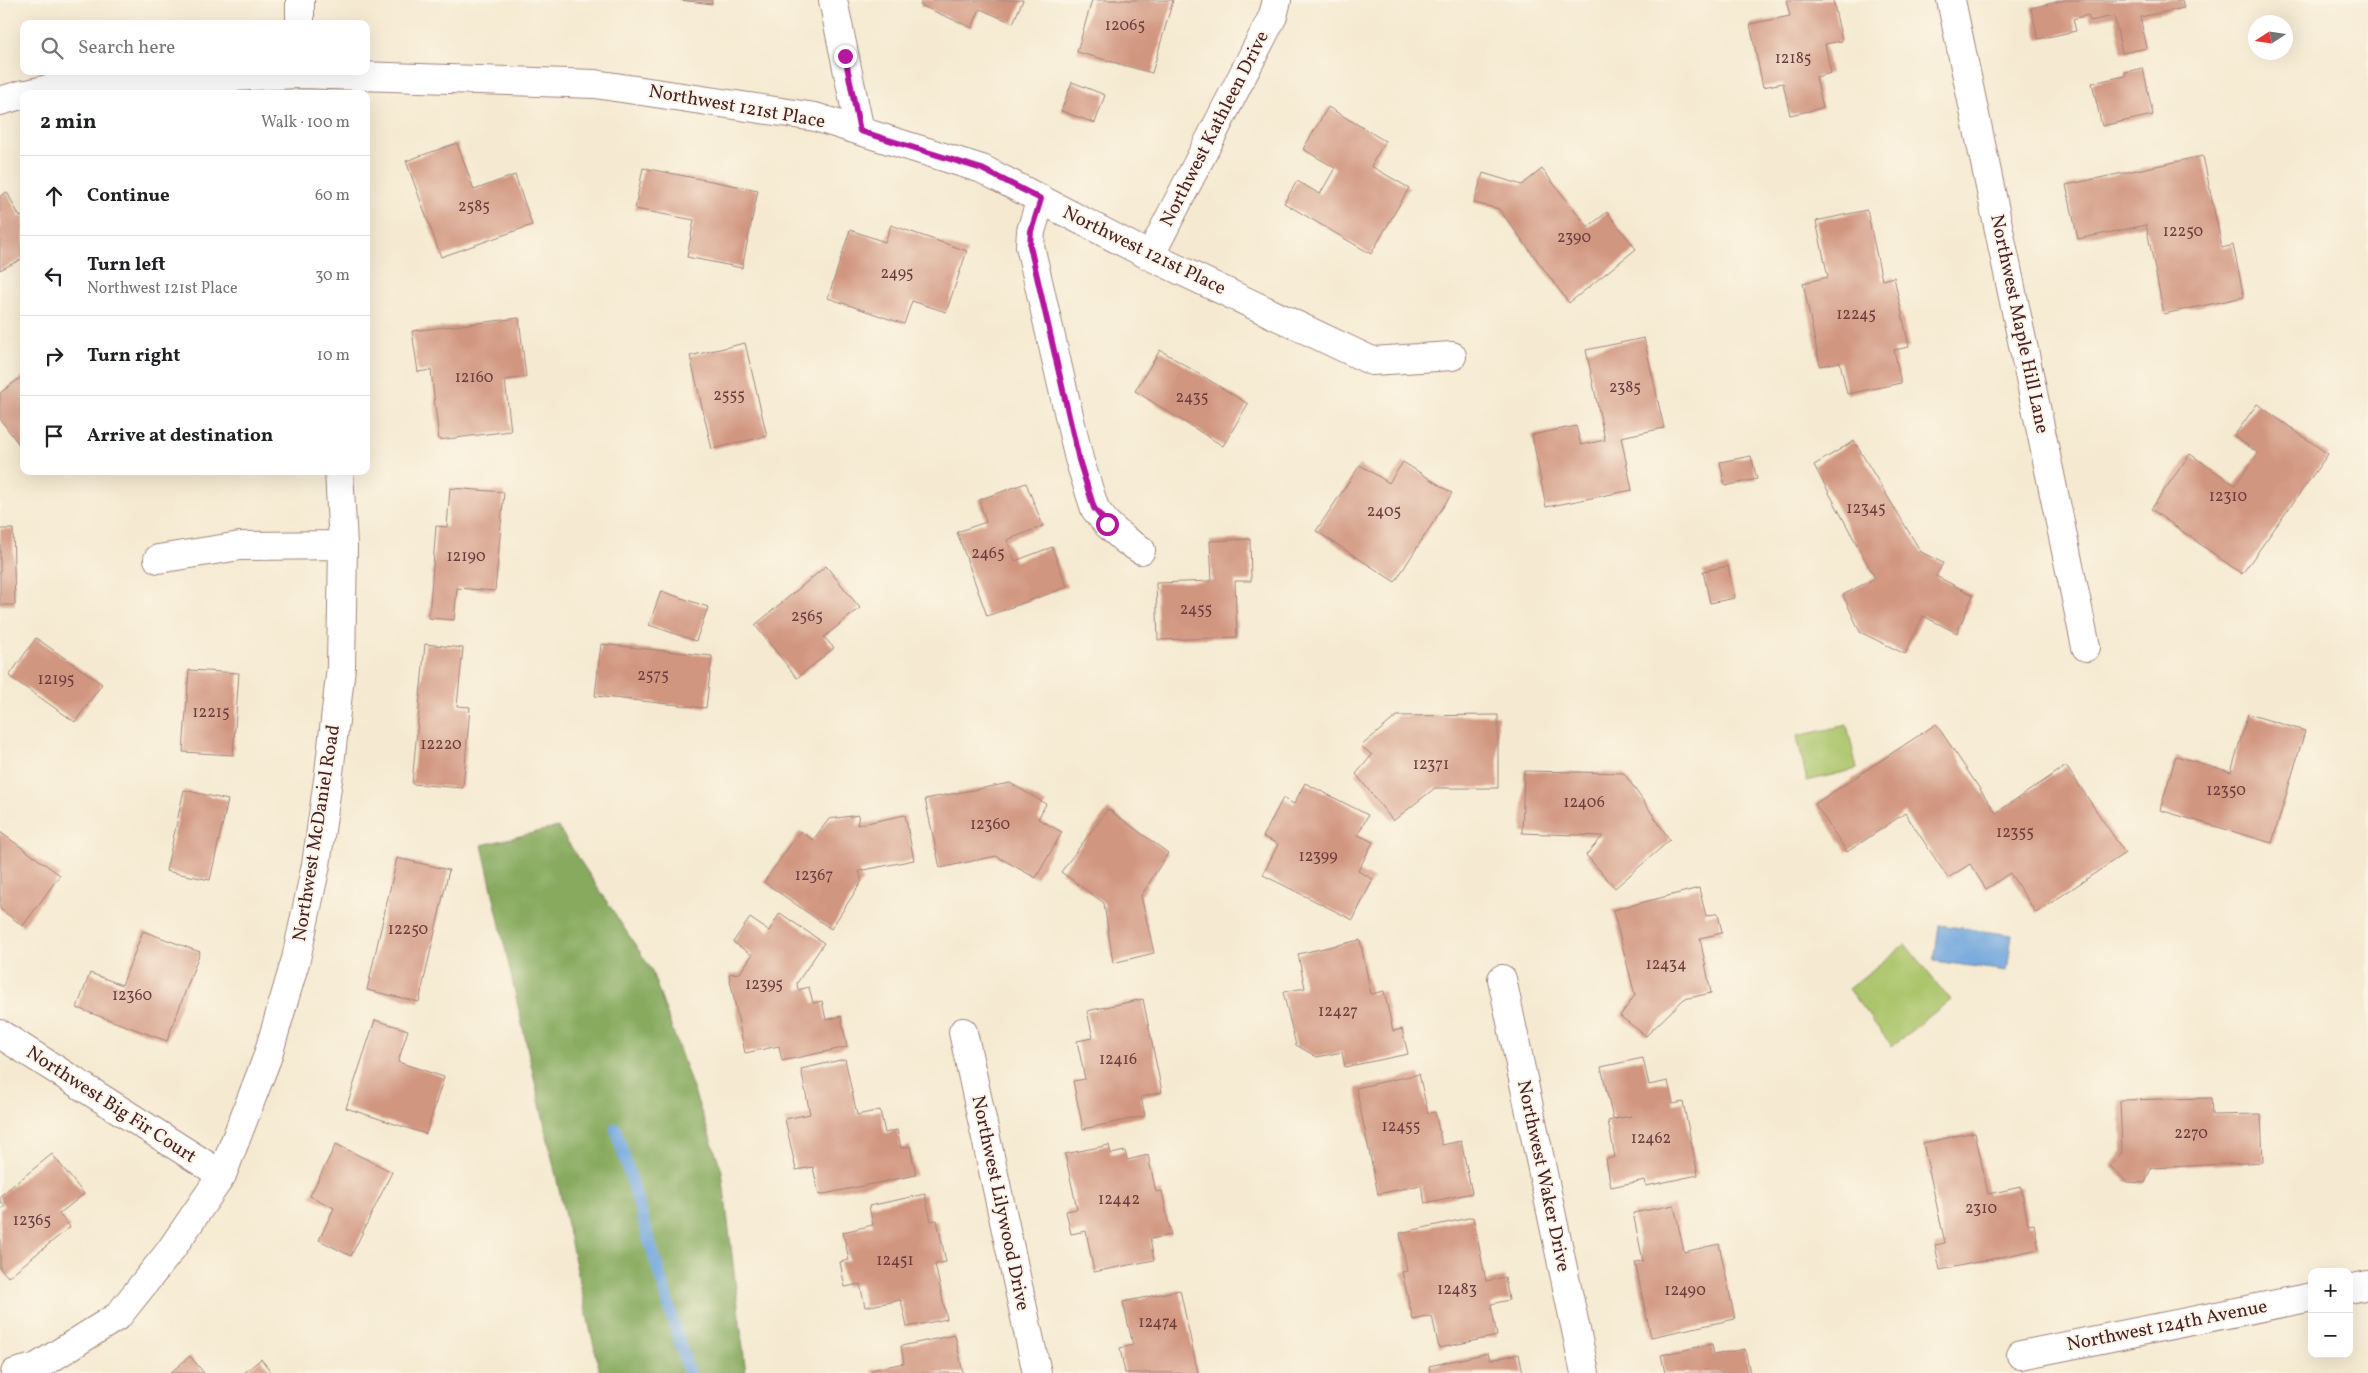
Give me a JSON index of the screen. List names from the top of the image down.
{
  "streets": {
    "street": [
      "Northwest 121st Place",
      "Northwest Kathleen Drive",
      "Northwest Maple Hill Lane",
      "Northwest McDaniel Road",
      "Northwest Big Fir Court",
      "Northwest Waker Drive",
      "Northwest Lilywood Drive",
      "Northwest 124th Avenue"
    ]
  },
  "crossings": [
    ["Northwest 121st Place", "Northwest Kathleen Drive"],
    ["Northwest McDaniel Road", "Northwest Big Fir Court"]
  ],
  "house_numbers": [
    "12065",
    "12185",
    "2585",
    "12250",
    "2390",
    "2495",
    "12245",
    "12160",
    "2385",
    "2555",
    "2435",
    "12310",
    "12345",
    "2405",
    "2465",
    "12190",
    "2455",
    "2565",
    "2575",
    "12195",
    "12215",
    "12220",
    "12371",
    "12350",
    "12406",
    "12360",
    "12355",
    "12399",
    "12367",
    "12250",
    "12434",
    "12395",
    "12360",
    "12427",
    "12416",
    "12455",
    "2270",
    "12462",
    "12442",
    "2310",
    "12365",
    "12451",
    "12483",
    "12490",
    "12474"
  ],
  "north": "left",
  "page": {
    "search": "Search here",
    "heading": ["2 min", "Walk · 100 m"],
    "list": [
      ["Continue", "60 m"],
      ["Turn left", "Northwest 121st Place", "30 m"],
      ["Turn right", "10 m"],
      "Arrive at destination"
    ],
    "map_buttons": ["+", "−"]
  }
}
